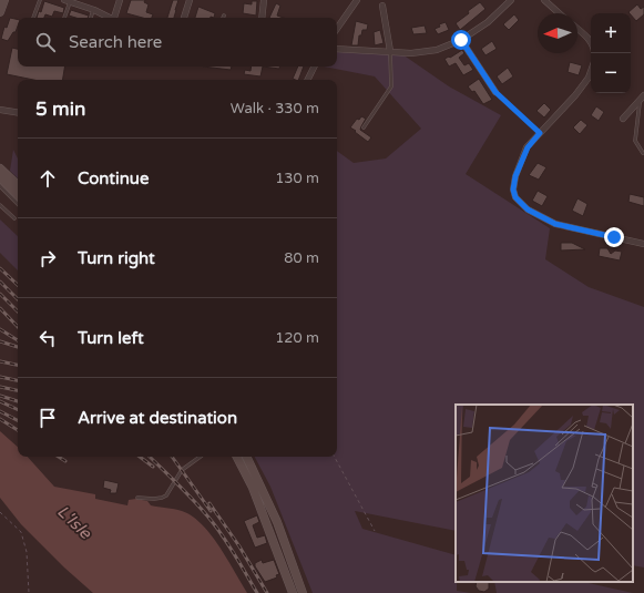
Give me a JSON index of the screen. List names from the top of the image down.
{
  "water": ["L'Isle"],
  "north": "left",
  "page": {
    "map_buttons": ["+", "−"],
    "search": "Search here",
    "heading": ["5 min", "Walk · 330 m"],
    "list": [
      ["Continue", "130 m"],
      ["Turn right", "80 m"],
      ["Turn left", "120 m"],
      "Arrive at destination"
    ]
  }
}
